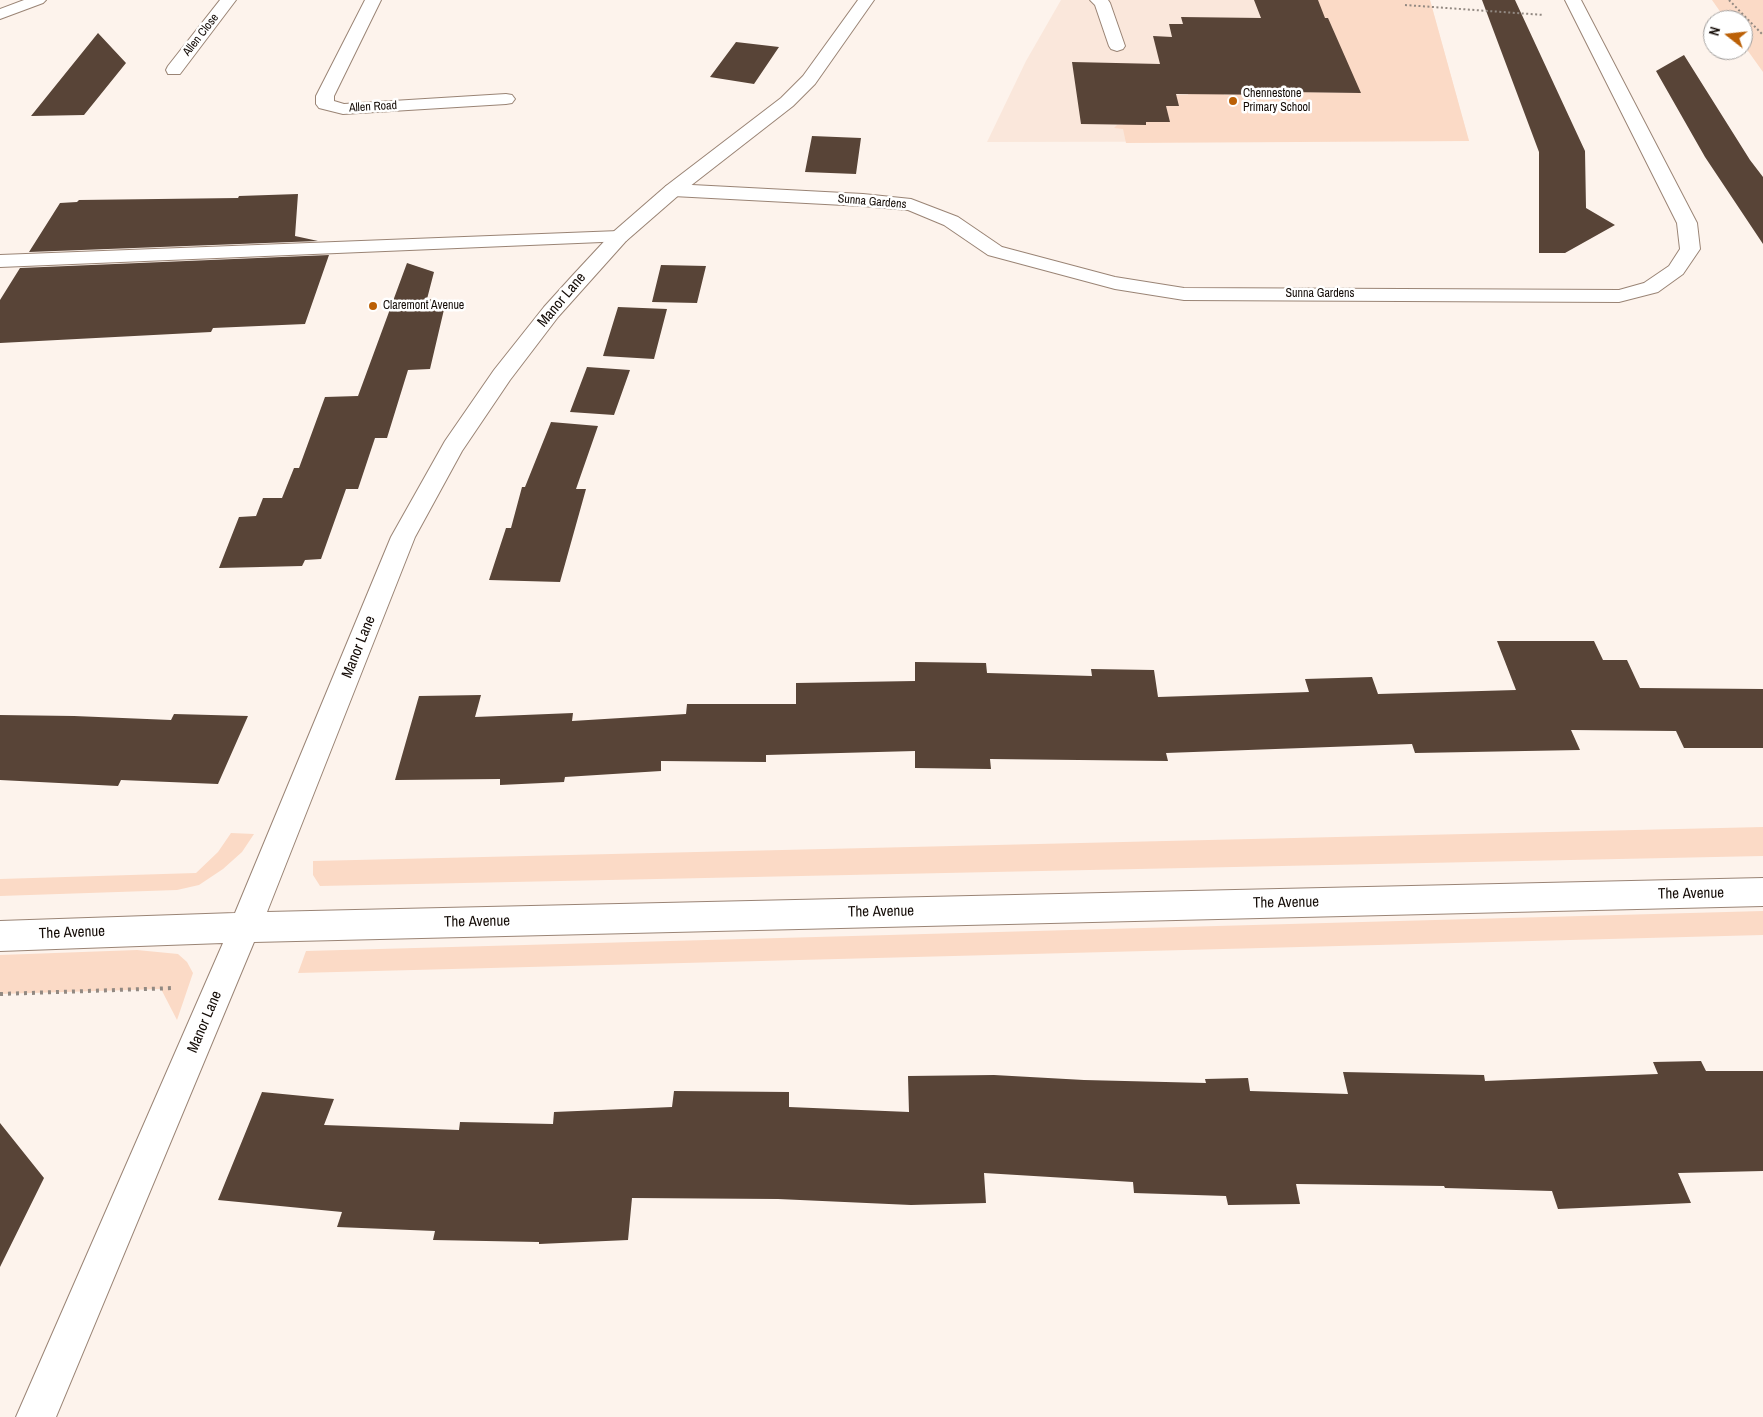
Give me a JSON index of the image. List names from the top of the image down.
{
  "streets": {
    "street": [
      "Allen Close",
      "Allen Road",
      "Sunna Gardens",
      "Manor Lane",
      "The Avenue"
    ]
  },
  "crossings": [
    ["Sunna Gardens", "Manor Lane"],
    ["Manor Lane", "The Avenue"]
  ],
  "places": ["Chennestone Primary School", "Claremont Avenue"],
  "north": "left"
}
